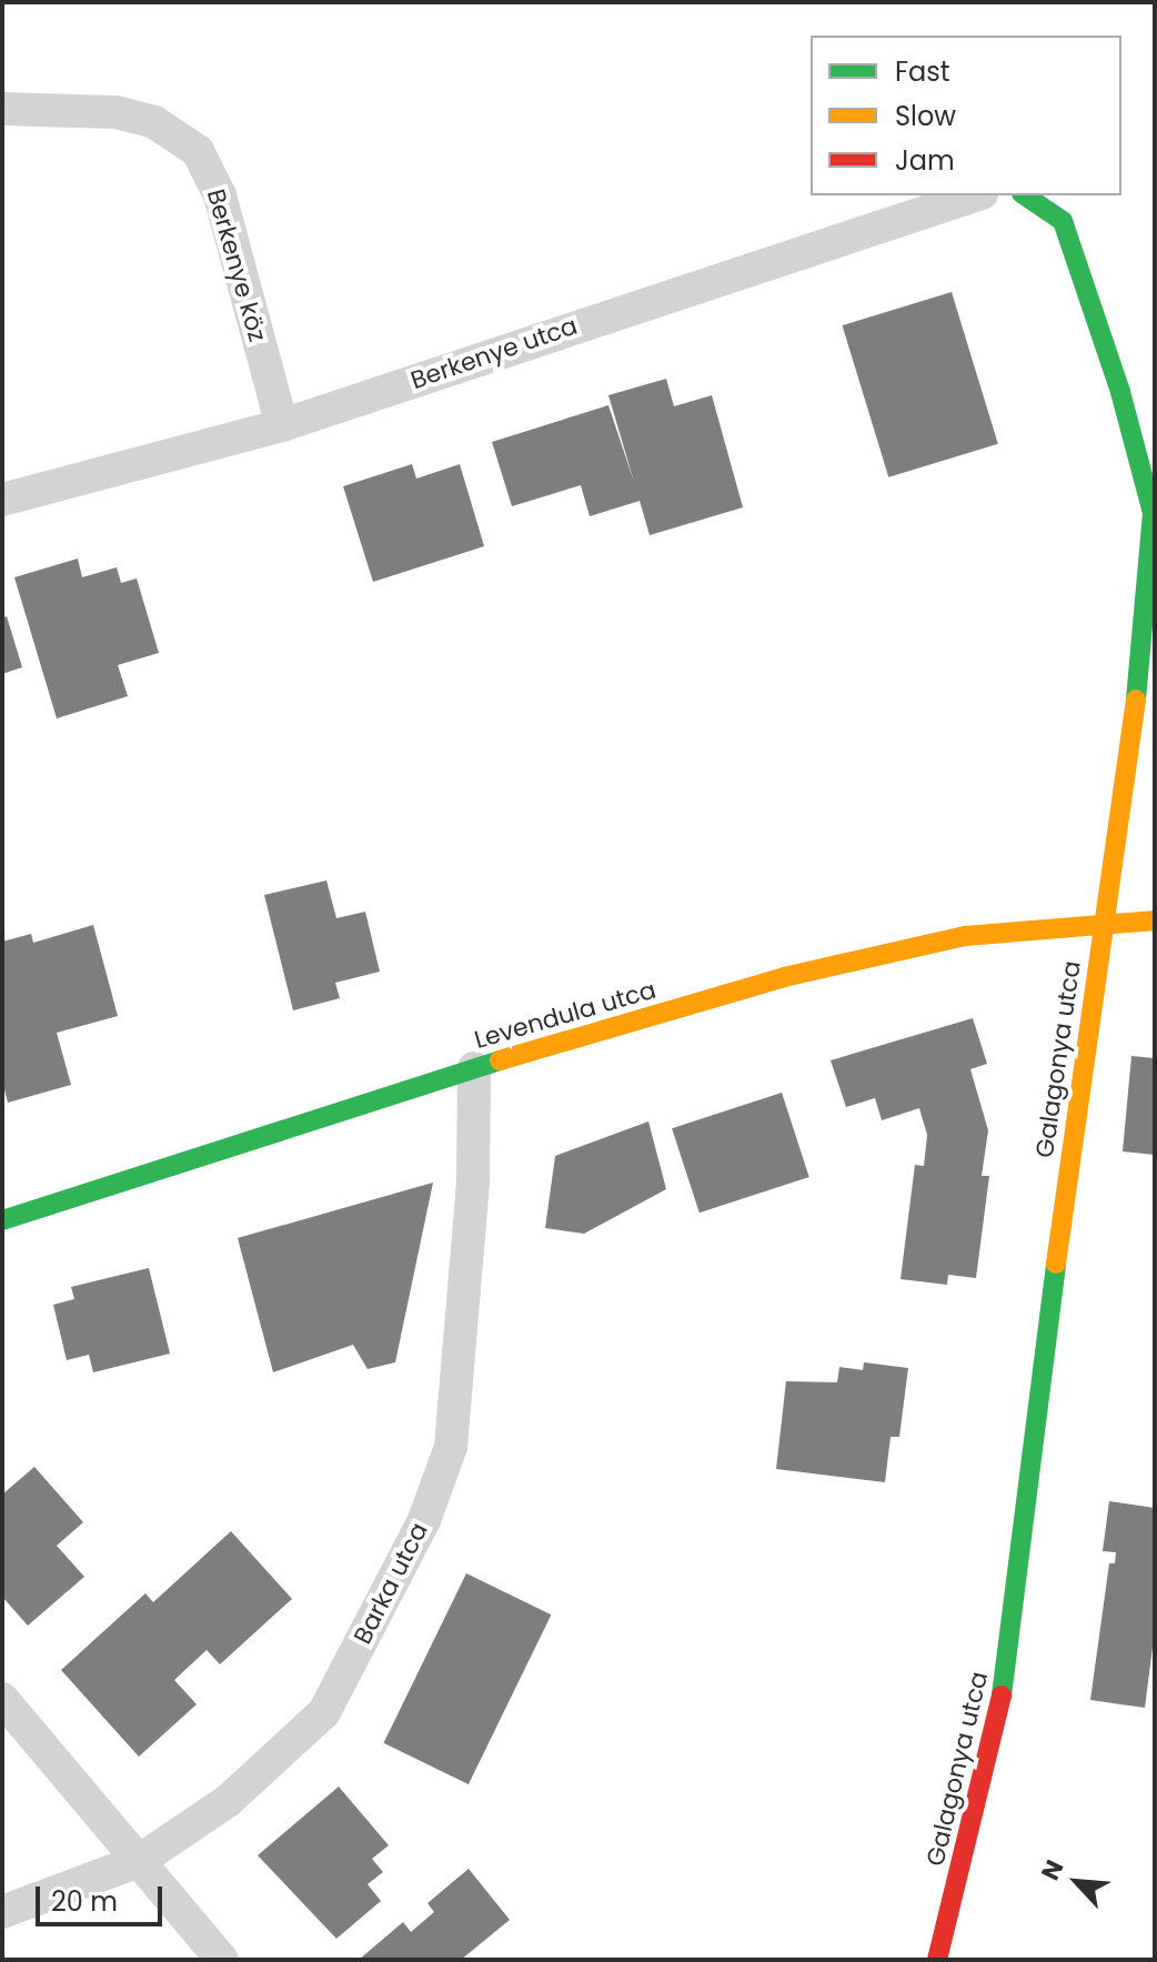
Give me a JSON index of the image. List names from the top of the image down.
{
  "streets": {
    "street": [
      "Berkenye köz",
      "Berkenye utca",
      "Levendula utca",
      "Galagonya utca",
      "Barka utca"
    ]
  },
  "crossings": [
    ["Berkenye köz", "Berkenye utca"],
    ["Levendula utca", "Galagonya utca"],
    ["Levendula utca", "Barka utca"]
  ],
  "legend": ["Fast", "Slow", "Jam"],
  "scale_bar": "20 m",
  "north": "top left"
}
